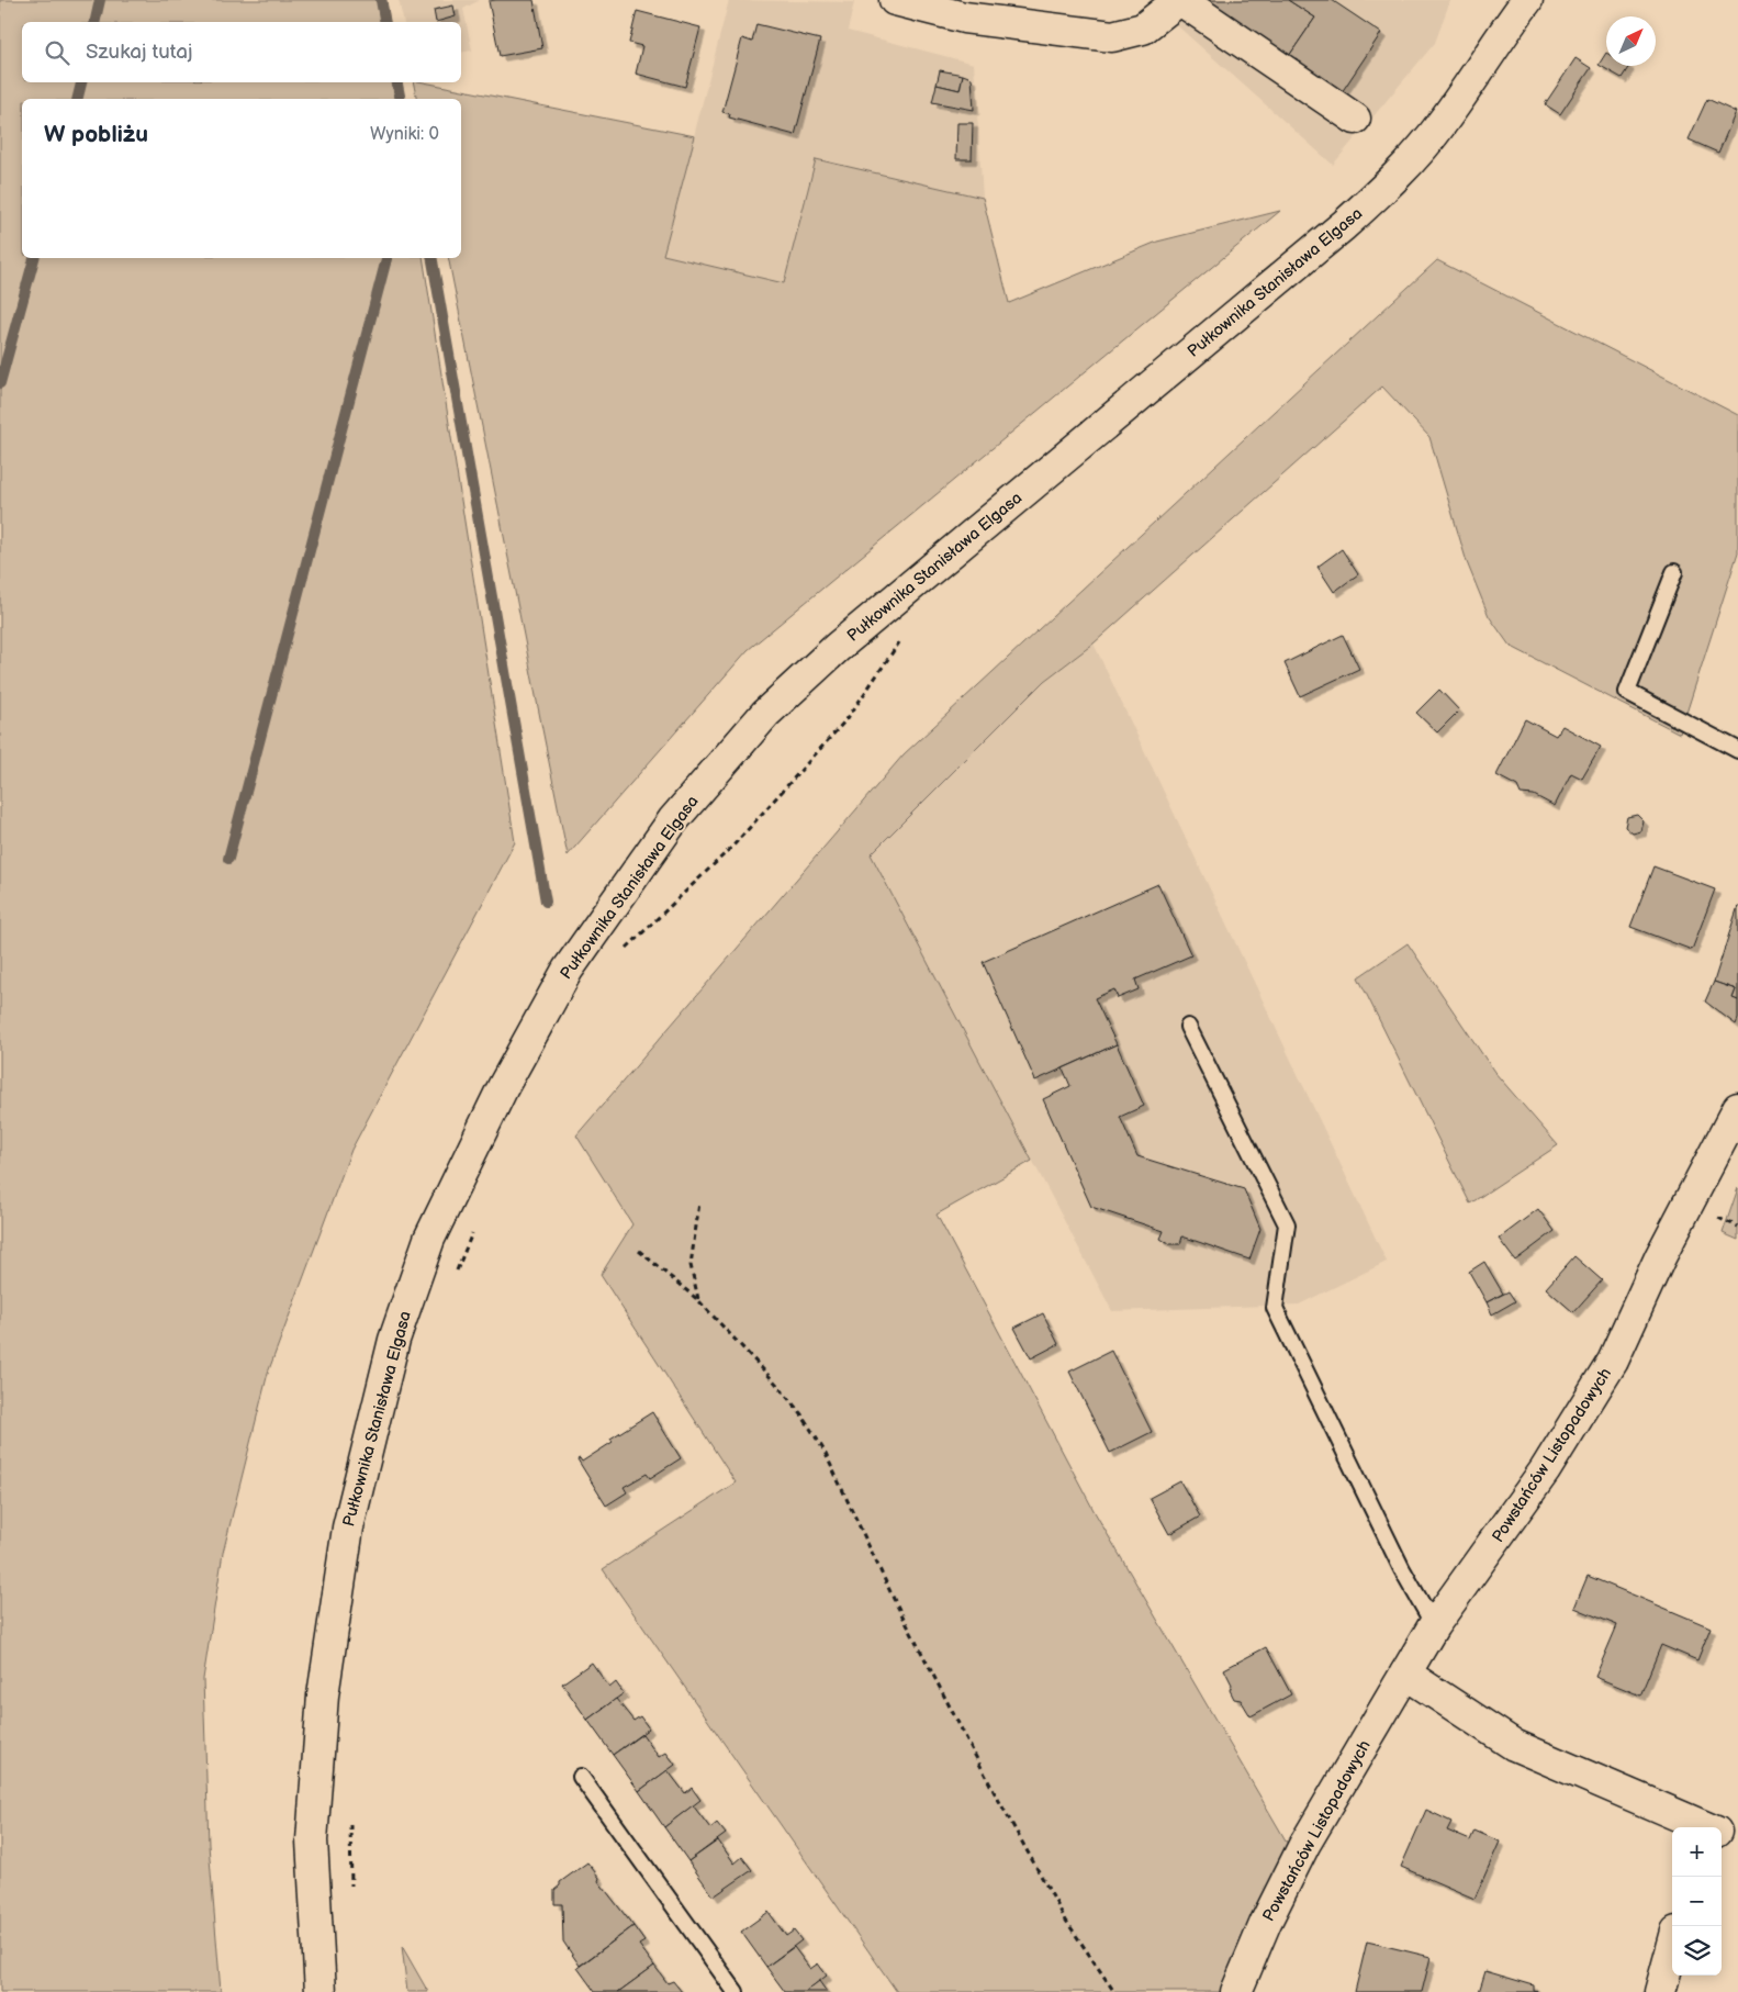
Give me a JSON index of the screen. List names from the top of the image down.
{
  "streets": {
    "street": ["Pułkownika Stanisława Elgasa", "Powstańców Listopadowych"]
  },
  "north": "top right",
  "page": {
    "search": "Szukaj tutaj",
    "heading": ["W pobliżu", "Wyniki: 0"],
    "map_buttons": ["+", "−"]
  }
}
